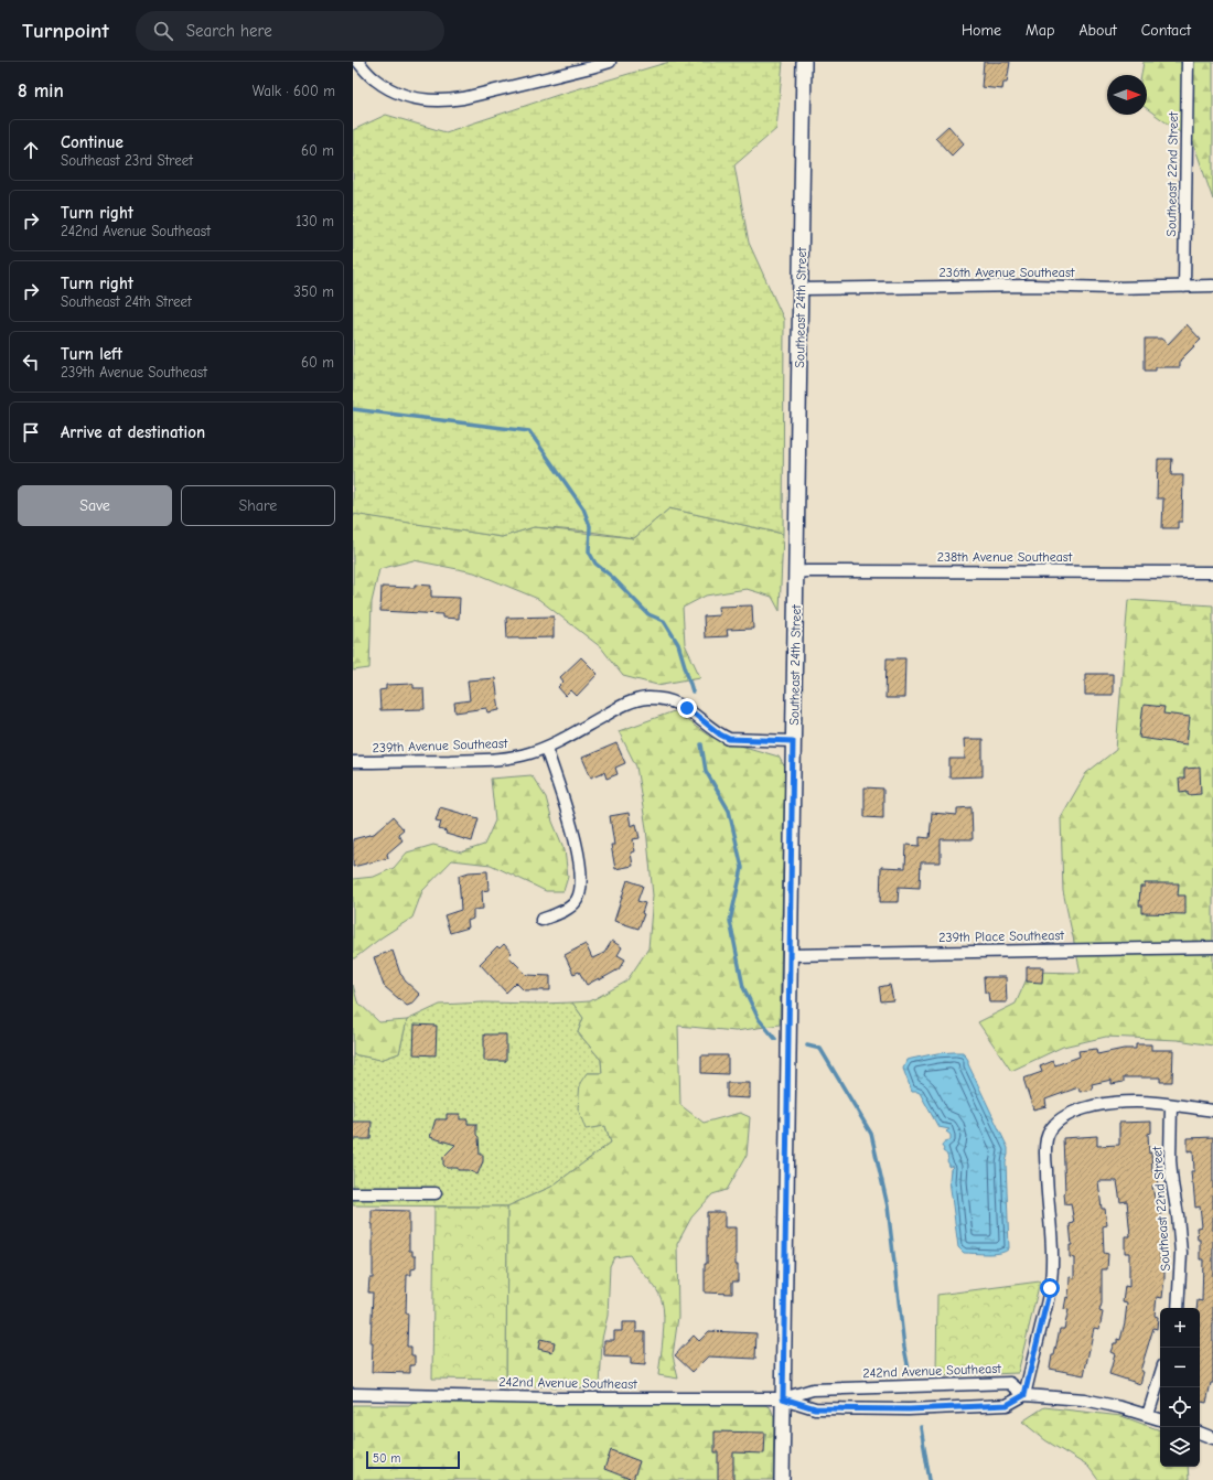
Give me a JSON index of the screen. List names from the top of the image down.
{
  "streets": {
    "street": [
      "Southeast 22nd Street",
      "236th Avenue Southeast",
      "Southeast 24th Street",
      "238th Avenue Southeast",
      "239th Avenue Southeast",
      "239th Place Southeast",
      "242nd Avenue Southeast"
    ]
  },
  "crossings": [
    ["Southeast 22nd Street", "236th Avenue Southeast"],
    ["236th Avenue Southeast", "Southeast 24th Street"],
    ["Southeast 24th Street", "238th Avenue Southeast"],
    ["Southeast 24th Street", "239th Avenue Southeast"],
    ["Southeast 24th Street", "239th Place Southeast"],
    ["Southeast 24th Street", "242nd Avenue Southeast"]
  ],
  "scale_bar": "50 m",
  "north": "right",
  "page": {
    "header": "Turnpoint",
    "search": "Search here",
    "nav": [
      "Home",
      "Map",
      "About",
      "Contact"
    ],
    "heading": ["8 min", "Walk · 600 m"],
    "list": [
      ["Continue", "Southeast 23rd Street", "60 m"],
      ["Turn right", "242nd Avenue Southeast", "130 m"],
      ["Turn right", "Southeast 24th Street", "350 m"],
      ["Turn left", "239th Avenue Southeast", "60 m"],
      "Arrive at destination"
    ],
    "buttons": ["Save", "Share"],
    "map_buttons": ["+", "−"],
    "scale": "50 m"
  }
}
